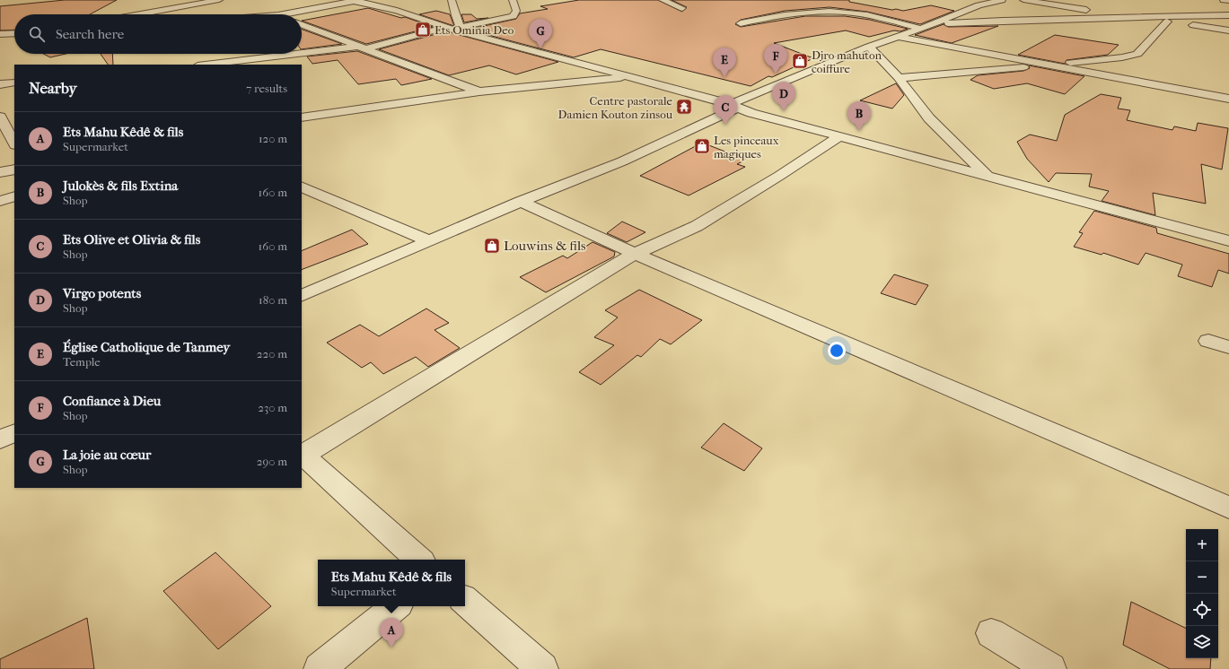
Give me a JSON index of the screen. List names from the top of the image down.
{
  "places": {
    "shop": [
      "Ets Ominia Deo",
      "Djro mahuton coiffure",
      "Les pinceaux magiques",
      "Louwins & fils"
    ],
    "temple": ["Centre pastorale Damien Kouton zinsou"]
  },
  "page": {
    "search": "Search here",
    "pins": [
      "G",
      "F",
      "E",
      "D",
      "C",
      "B",
      "A"
    ],
    "heading": ["Nearby", "7 results"],
    "list": [
      {
        "mark": "A",
        "name": "Ets Mahu Kêdê & fils",
        "note": "Supermarket",
        "value": "120 m"
      },
      {
        "mark": "B",
        "name": "Julokès & fils Extina",
        "note": "Shop",
        "value": "160 m"
      },
      {
        "mark": "C",
        "name": "Ets Olive et Olivia & fils",
        "note": "Shop",
        "value": "160 m"
      },
      {
        "mark": "D",
        "name": "Virgo potents",
        "note": "Shop",
        "value": "180 m"
      },
      {
        "mark": "E",
        "name": "Église Catholique de Tanmey",
        "note": "Temple",
        "value": "220 m"
      },
      {
        "mark": "F",
        "name": "Confiance à Dieu",
        "note": "Shop",
        "value": "230 m"
      },
      {
        "mark": "G",
        "name": "La joie au cœur",
        "note": "Shop",
        "value": "290 m"
      }
    ],
    "map_buttons": ["+", "−"],
    "popup": ["Ets Mahu Kêdê & fils", "Supermarket"]
  }
}
